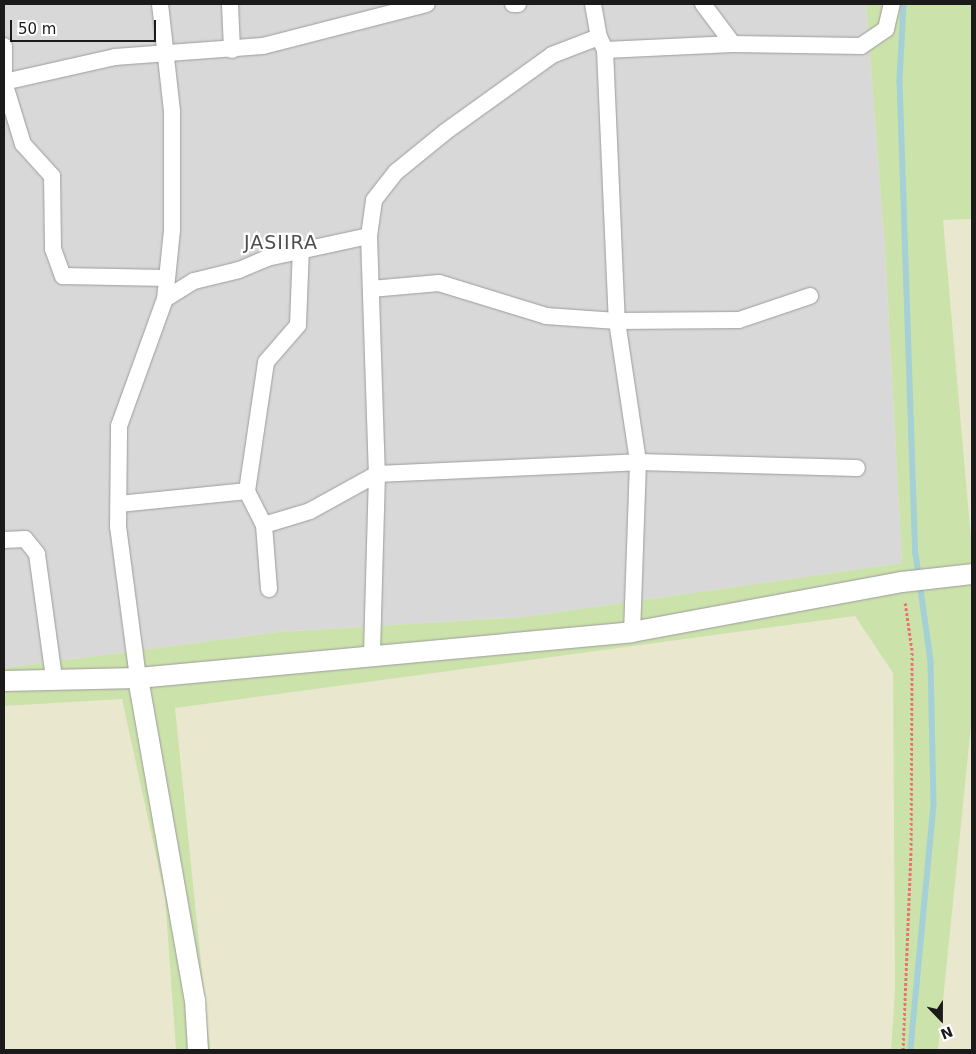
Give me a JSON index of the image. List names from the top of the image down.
{
  "districts": ["JASIIRA"],
  "scale_bar": "50 m",
  "north": "bottom"
}
